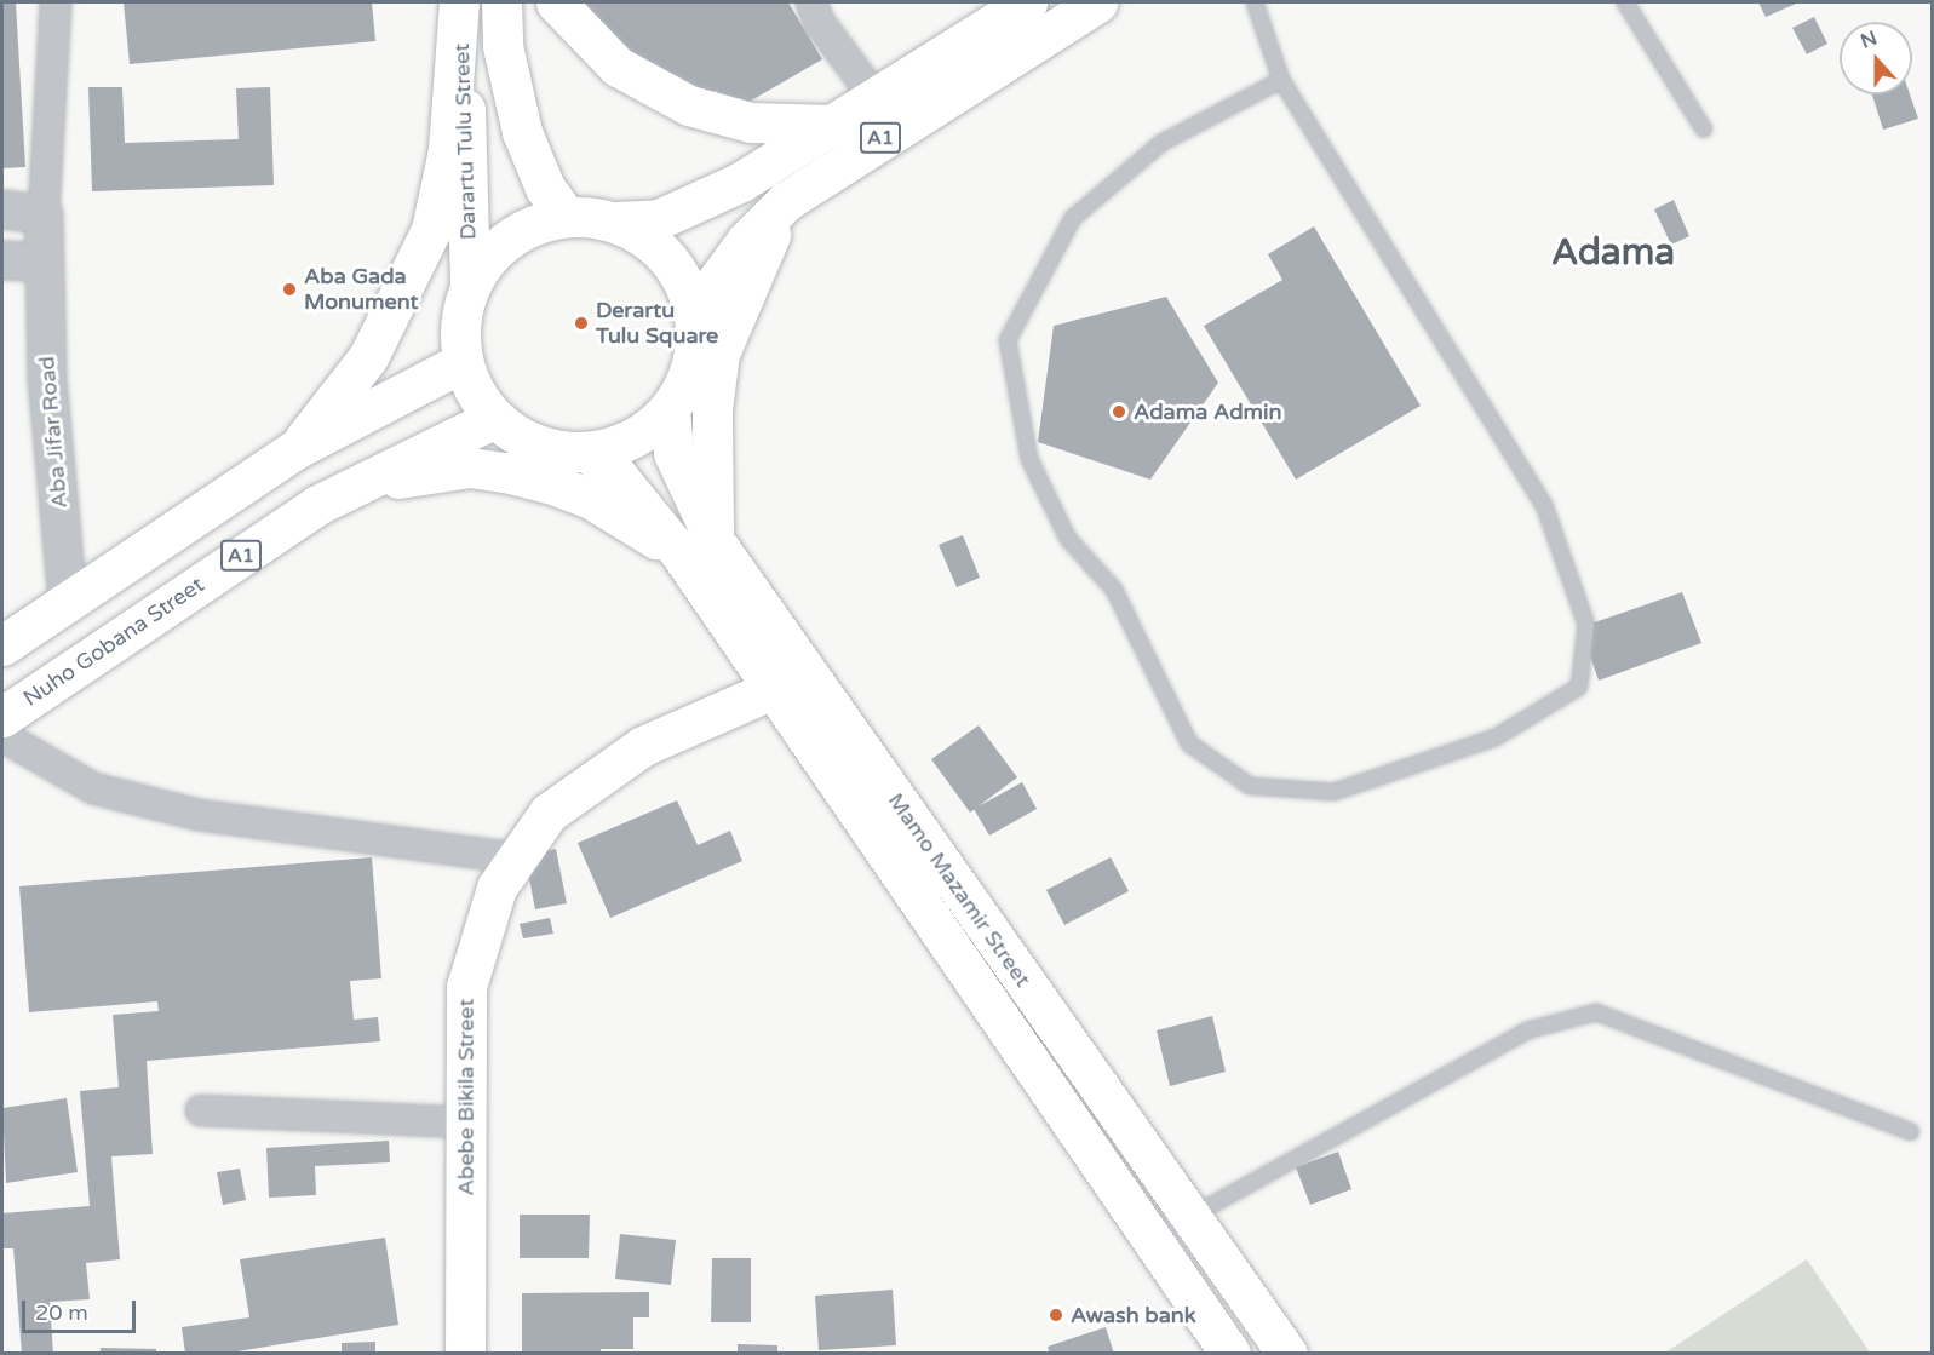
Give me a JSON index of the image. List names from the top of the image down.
{
  "streets": {
    "main road": [
      "A1",
      "Darartu Tulu Street",
      "Nuho Gobana Street",
      "Mamo Mazamir Street",
      "Abebe Bikila Street"
    ],
    "street": ["Aba Jifar Road"]
  },
  "crossings": [
    ["A1", "Darartu Tulu Street"],
    ["A1", "Nuho Gobana Street"],
    ["A1", "Mamo Mazamir Street"],
    ["Darartu Tulu Street", "Nuho Gobana Street"],
    ["Darartu Tulu Street", "Mamo Mazamir Street"],
    ["Nuho Gobana Street", "Mamo Mazamir Street"],
    ["Mamo Mazamir Street", "Abebe Bikila Street"]
  ],
  "districts": ["Adama"],
  "places": [
    "Aba Gada Monument",
    "Derartu Tulu Square",
    "Adama Admin",
    "Awash bank"
  ],
  "scale_bar": "20 m",
  "north": "top"
}
